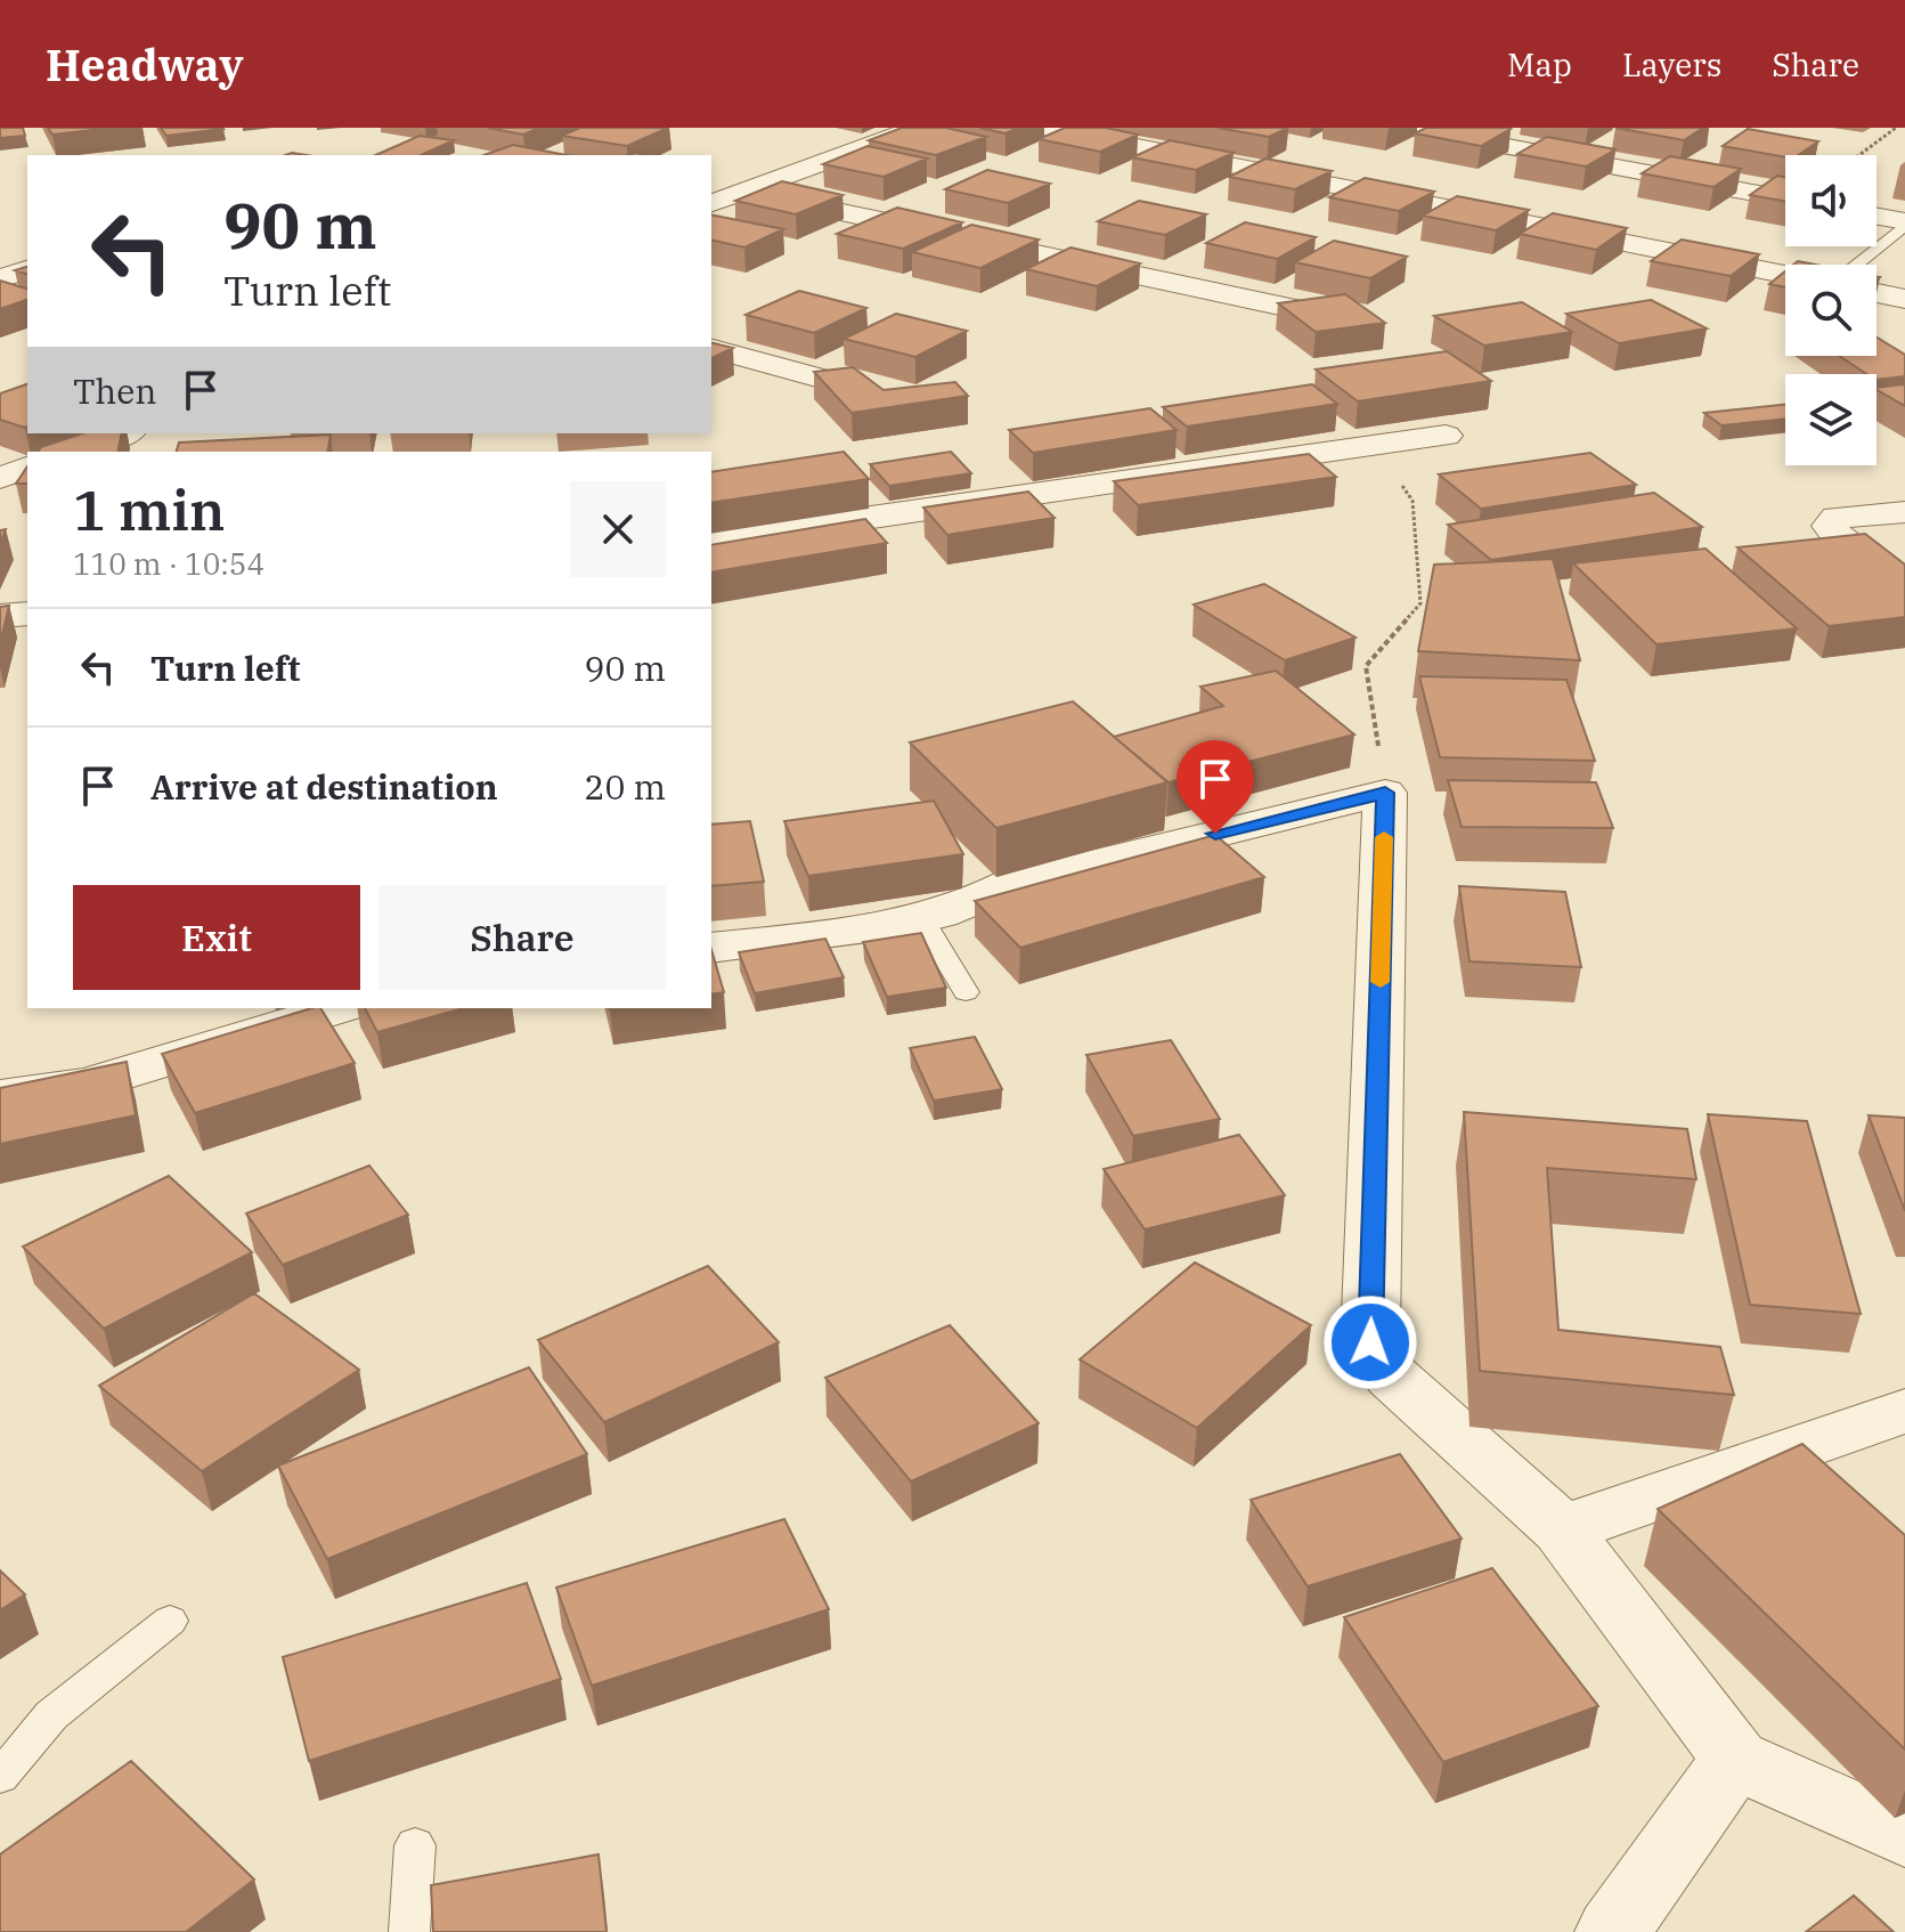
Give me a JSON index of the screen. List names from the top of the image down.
{
  "page": {
    "header": "Headway",
    "nav": ["Map", "Layers", "Share"],
    "turn": ["90 m", "Turn left"],
    "then": "Then",
    "heading": ["1 min", "110 m · 10:54"],
    "list": [
      {
        "name": "Turn left",
        "value": "90 m"
      },
      {
        "name": "Arrive at destination",
        "value": "20 m"
      }
    ],
    "buttons": ["Exit", "Share"]
  }
}
